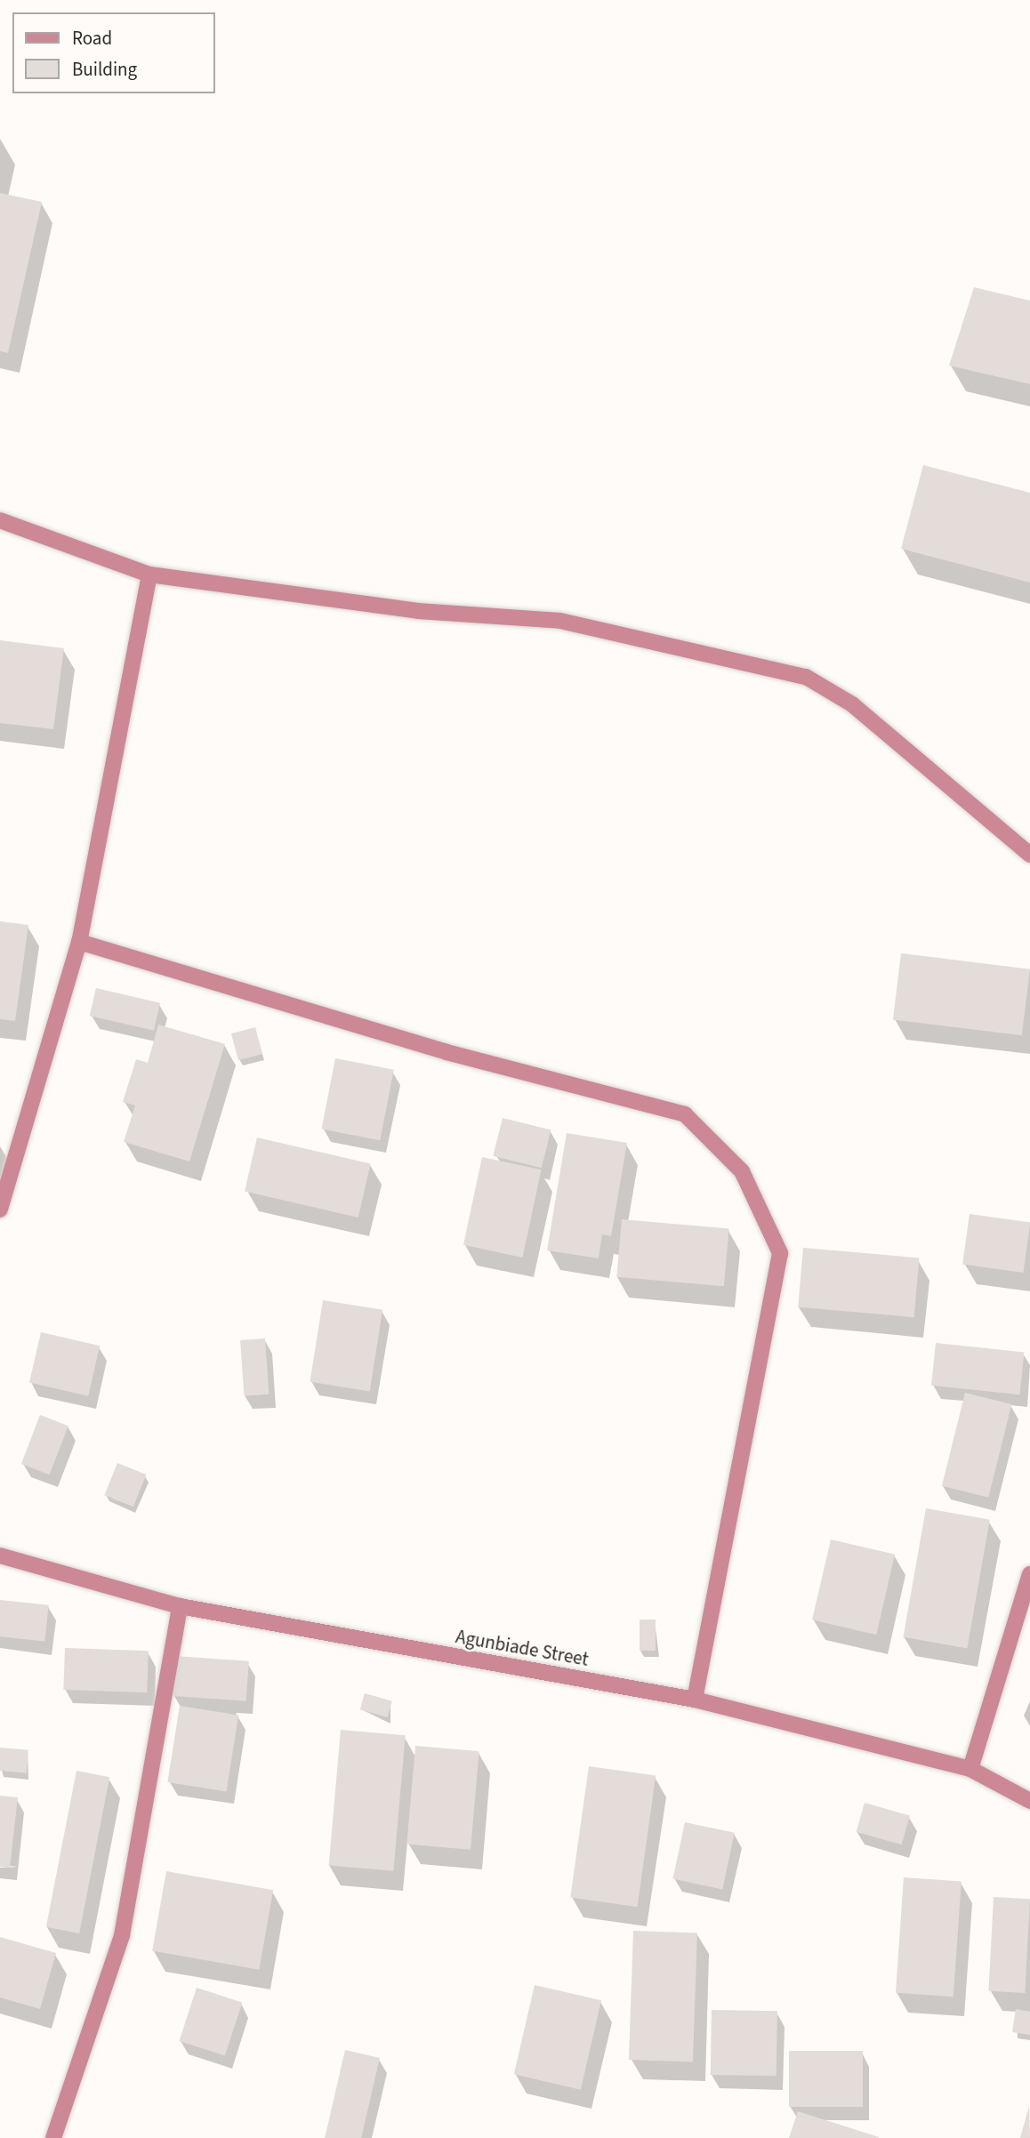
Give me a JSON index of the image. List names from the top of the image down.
{
  "streets": {
    "street": ["Agunbiade Street"]
  },
  "legend": ["Road", "Building"]
}
